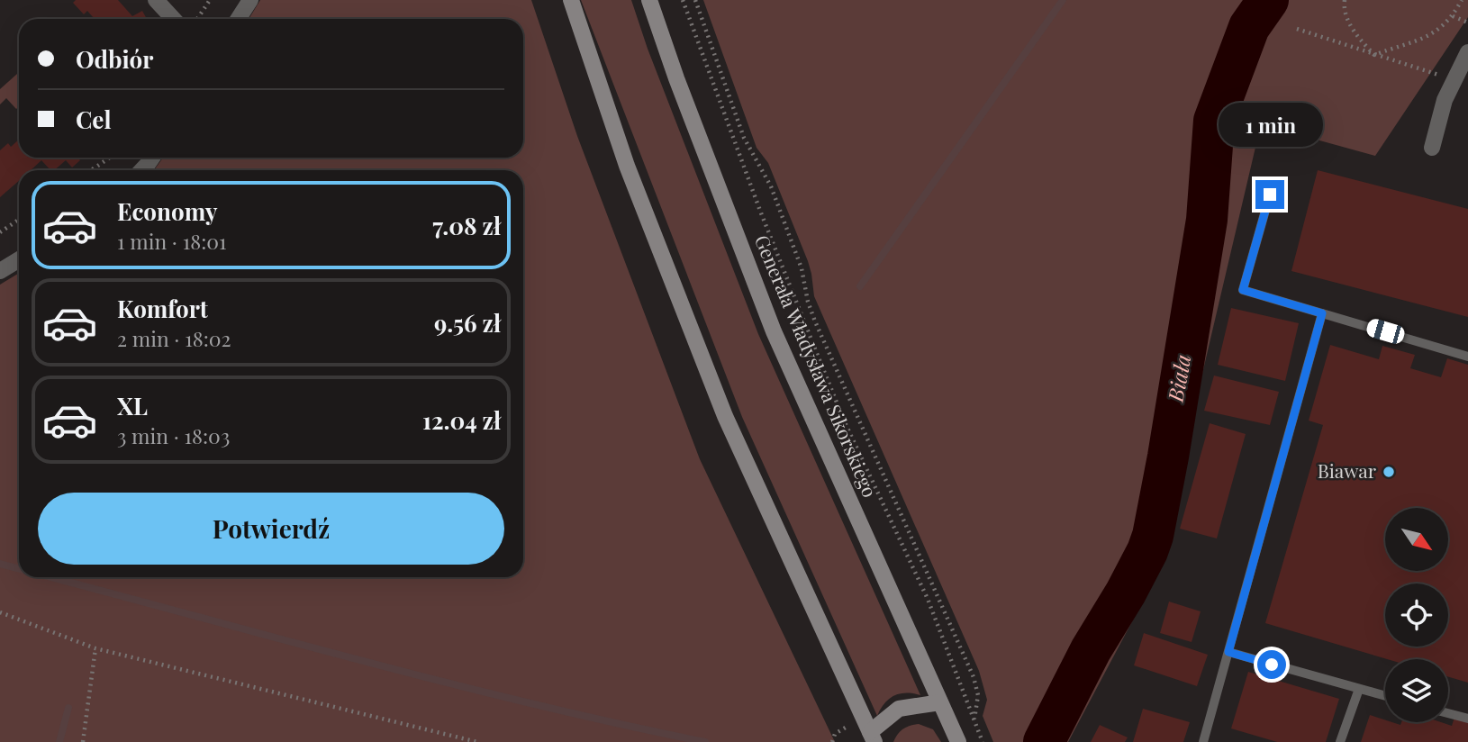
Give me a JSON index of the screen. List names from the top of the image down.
{
  "streets": {
    "main road": ["Generała Władysława Sikorskiego"]
  },
  "water": ["Biała"],
  "places": ["Biawar"],
  "north": "bottom right",
  "page": {
    "banner": ["Odbiór", "Cel"],
    "bubble": "1 min",
    "list": [
      {
        "name": "Economy",
        "note": "1 min · 18:01",
        "value": "7.08 zł"
      },
      {
        "name": "Komfort",
        "note": "2 min · 18:02",
        "value": "9.56 zł"
      },
      {
        "name": "XL",
        "note": "3 min · 18:03",
        "value": "12.04 zł"
      }
    ],
    "buttons": "Potwierdź"
  }
}
